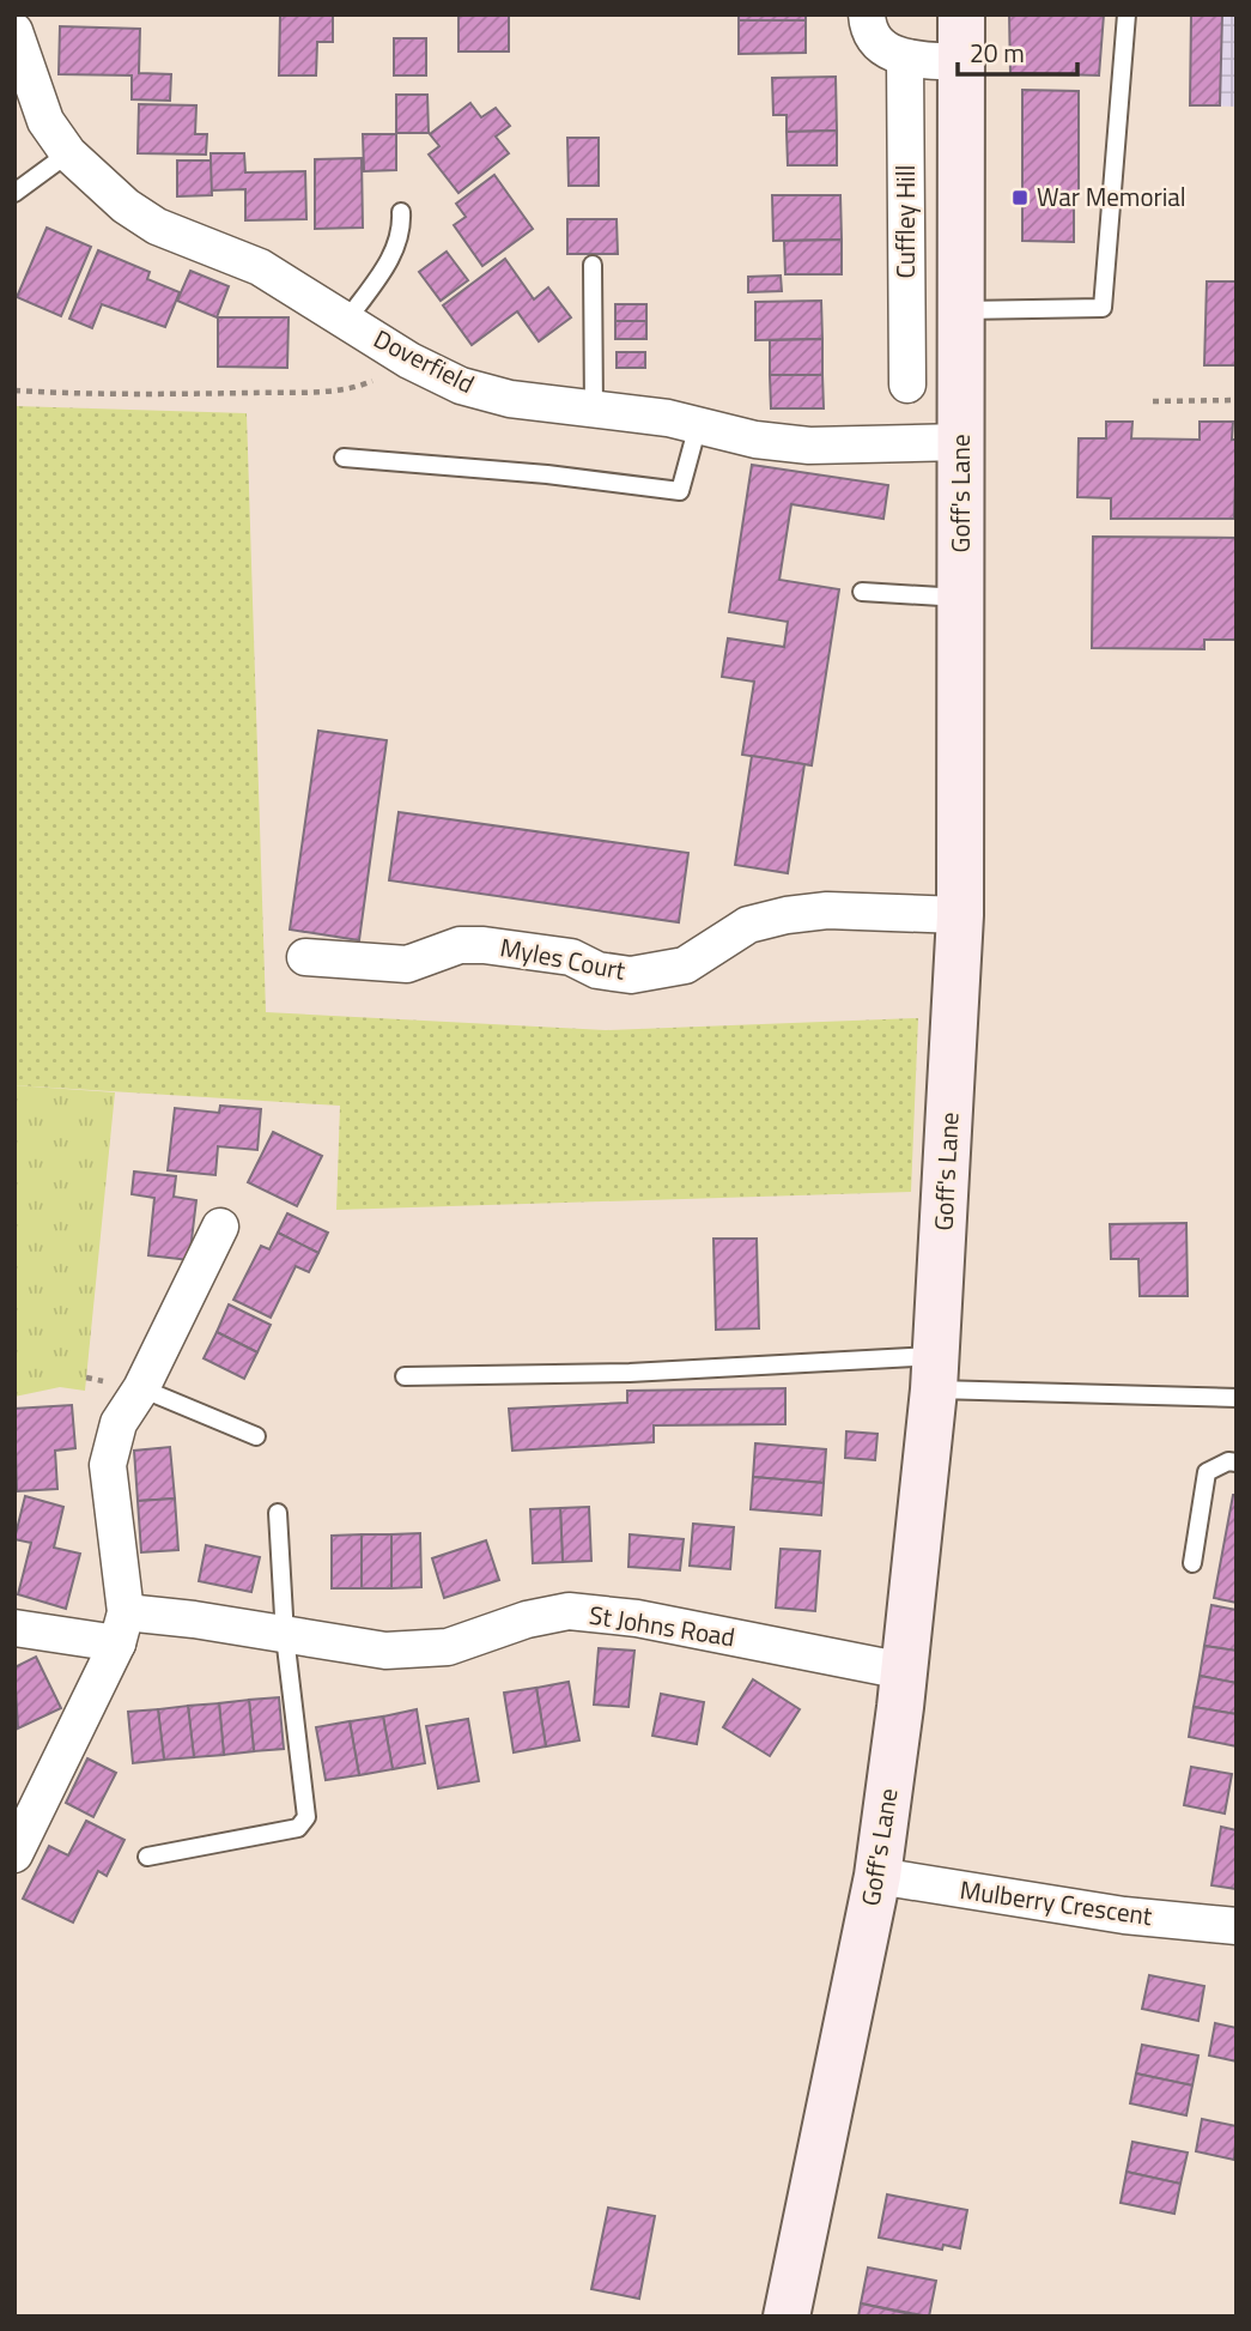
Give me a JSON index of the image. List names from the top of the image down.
{
  "streets": {
    "main road": ["Goff's Lane"],
    "street": [
      "Cuffley Hill",
      "Doverfield",
      "Myles Court",
      "St Johns Road",
      "Mulberry Crescent"
    ]
  },
  "crossings": [
    ["Doverfield", "Goff's Lane"],
    ["Goff's Lane", "Myles Court"],
    ["Goff's Lane", "St Johns Road"],
    ["Goff's Lane", "Mulberry Crescent"]
  ],
  "places": {
    "transit": ["War Memorial"]
  },
  "scale_bar": "20 m"
}
